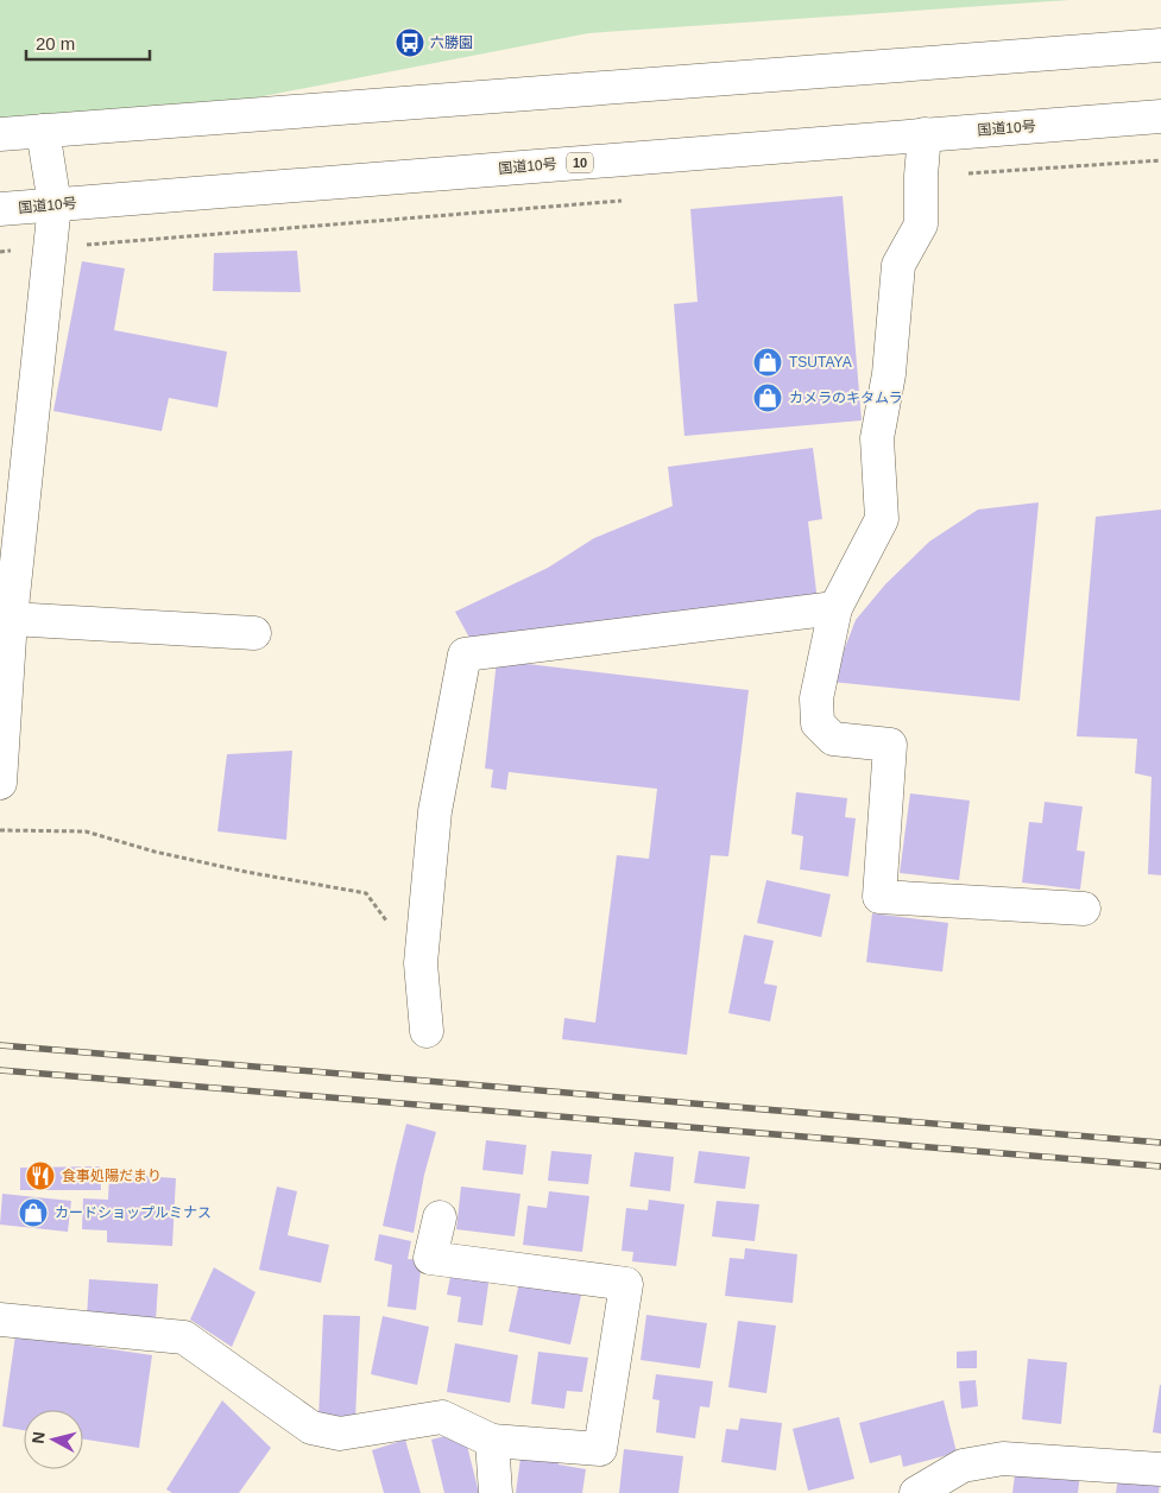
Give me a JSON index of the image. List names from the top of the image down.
{
  "streets": {
    "main road": ["国道10号", "10"]
  },
  "places": {
    "bus stop": ["六勝園"],
    "shop": ["TSUTAYA", "カメラのキタムラ", "カードショップルミナス"],
    "restaurant": ["食事処陽だまり"]
  },
  "scale_bar": "20 m",
  "north": "left"
}
